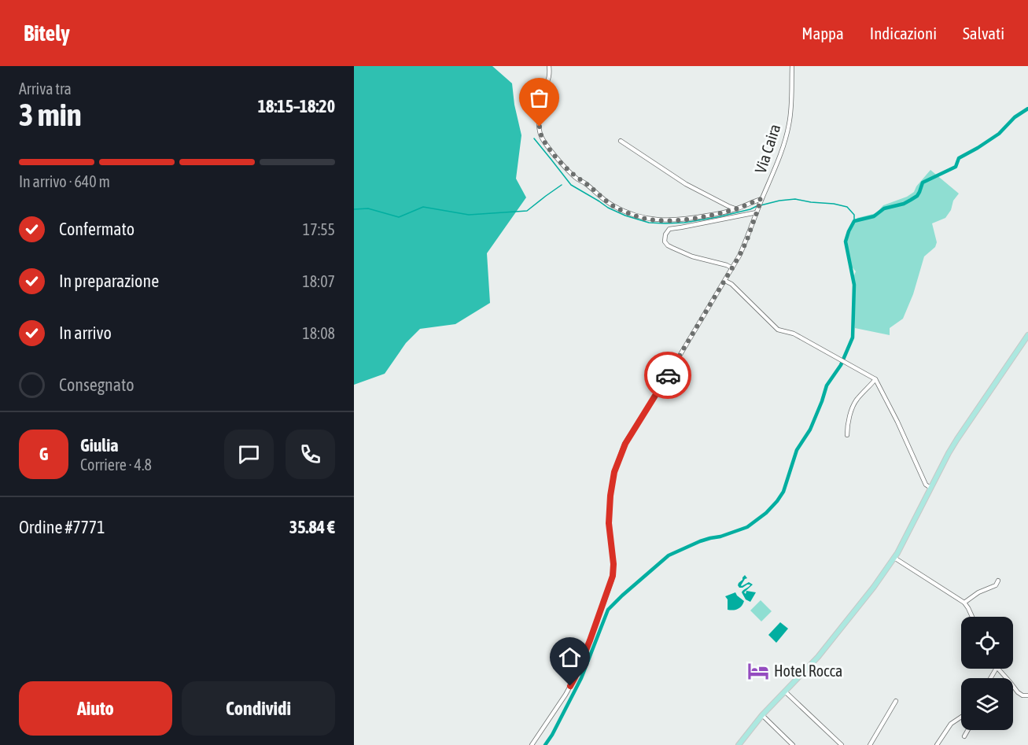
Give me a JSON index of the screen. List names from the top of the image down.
{
  "streets": {
    "street": ["Via Caira"]
  },
  "places": {
    "hotel": ["Hotel Rocca"]
  },
  "page": {
    "header": "Bitely",
    "nav": ["Mappa", "Indicazioni", "Salvati"],
    "heading": ["3 min", "Arriva tra", "18:15–18:20"],
    "panel": [
      "Giulia",
      "Corriere · 4.8",
      "Ordine #7771",
      "35.84 €"
    ],
    "bar": "In arrivo · 640 m",
    "list": [
      ["Confermato", "17:55"],
      ["In preparazione", "18:07"],
      ["In arrivo", "18:08"],
      "Consegnato"
    ],
    "round": "G",
    "buttons": ["Aiuto", "Condividi"]
  }
}
